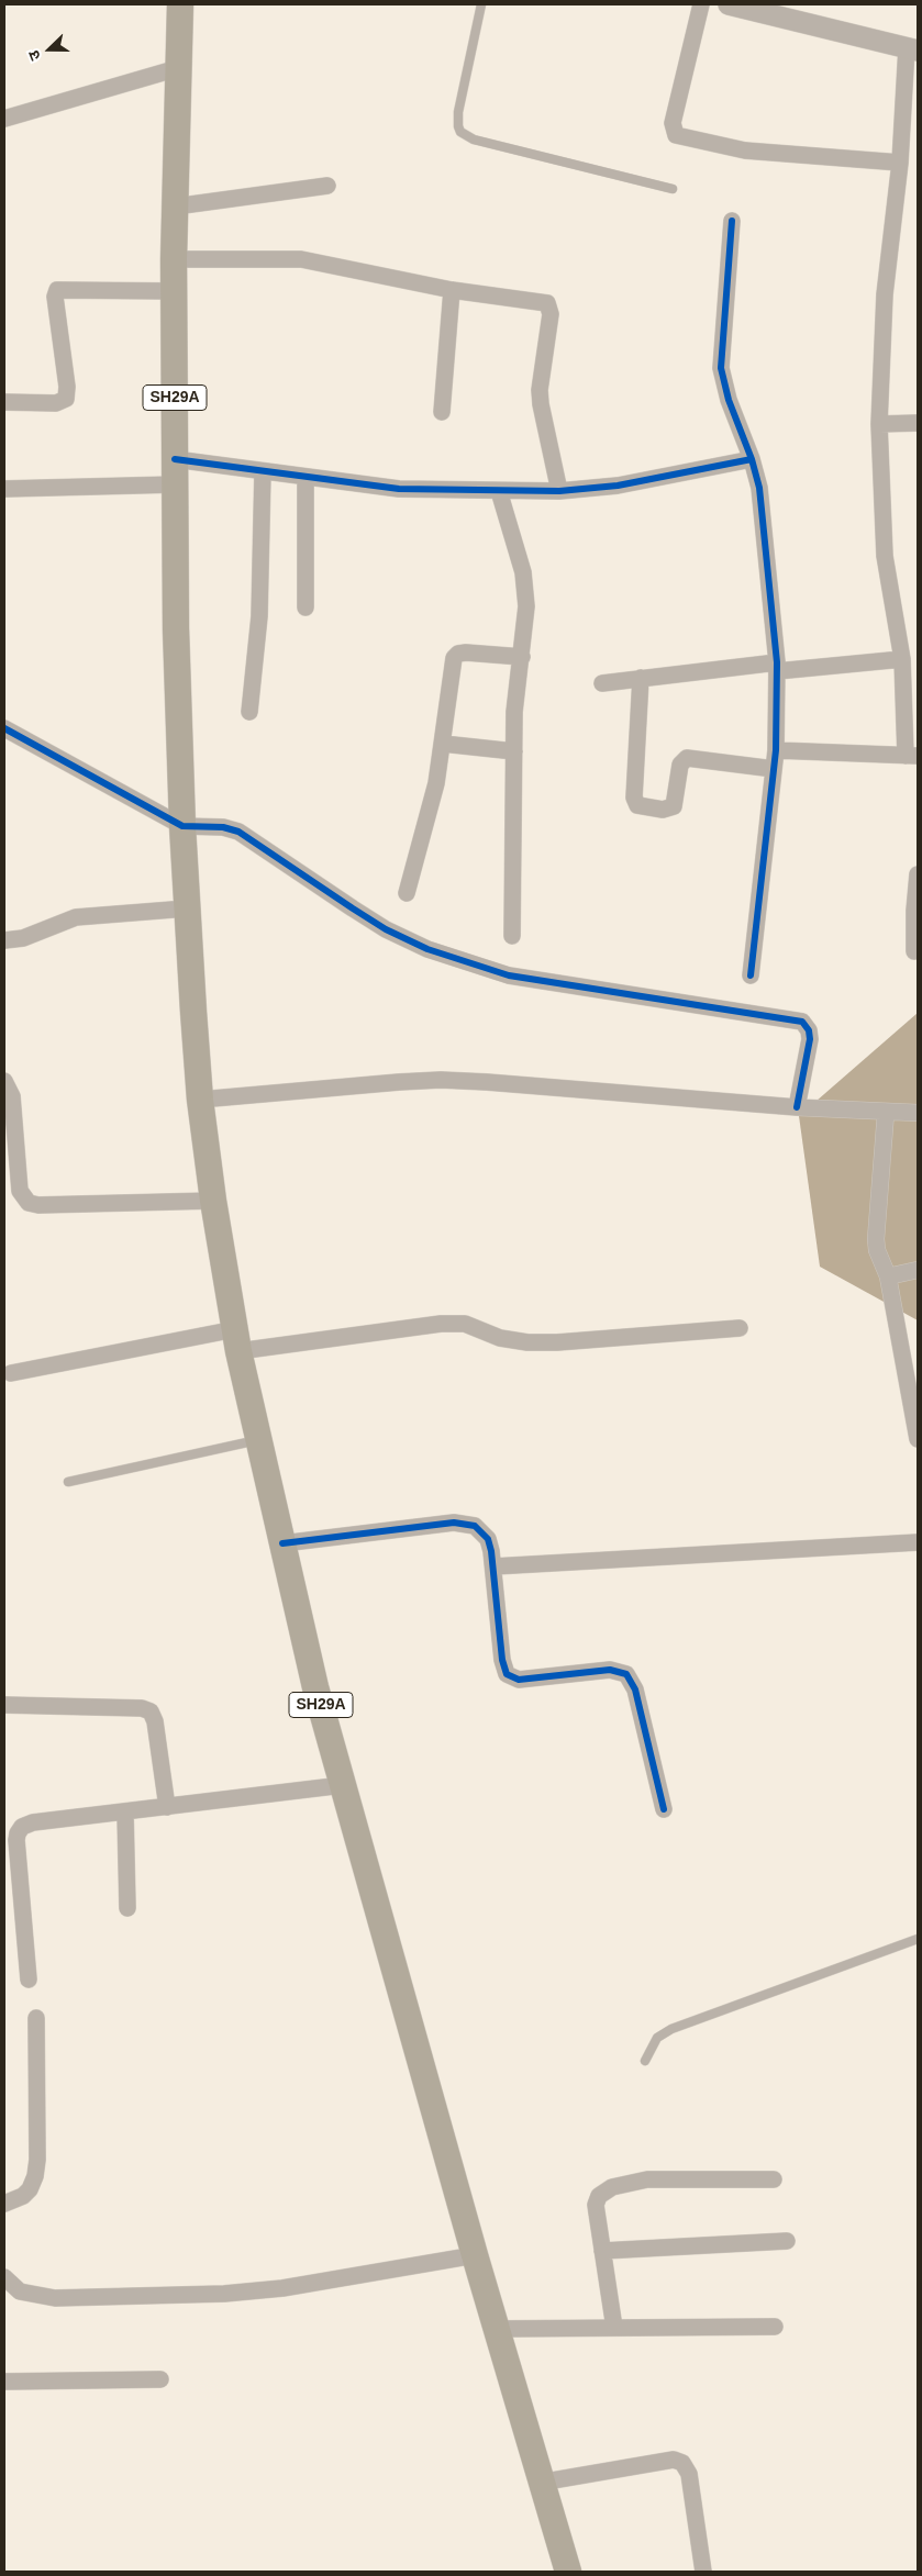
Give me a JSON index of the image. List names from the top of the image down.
{
  "streets": {
    "main road": ["SH29A"]
  },
  "north": "left"
}
